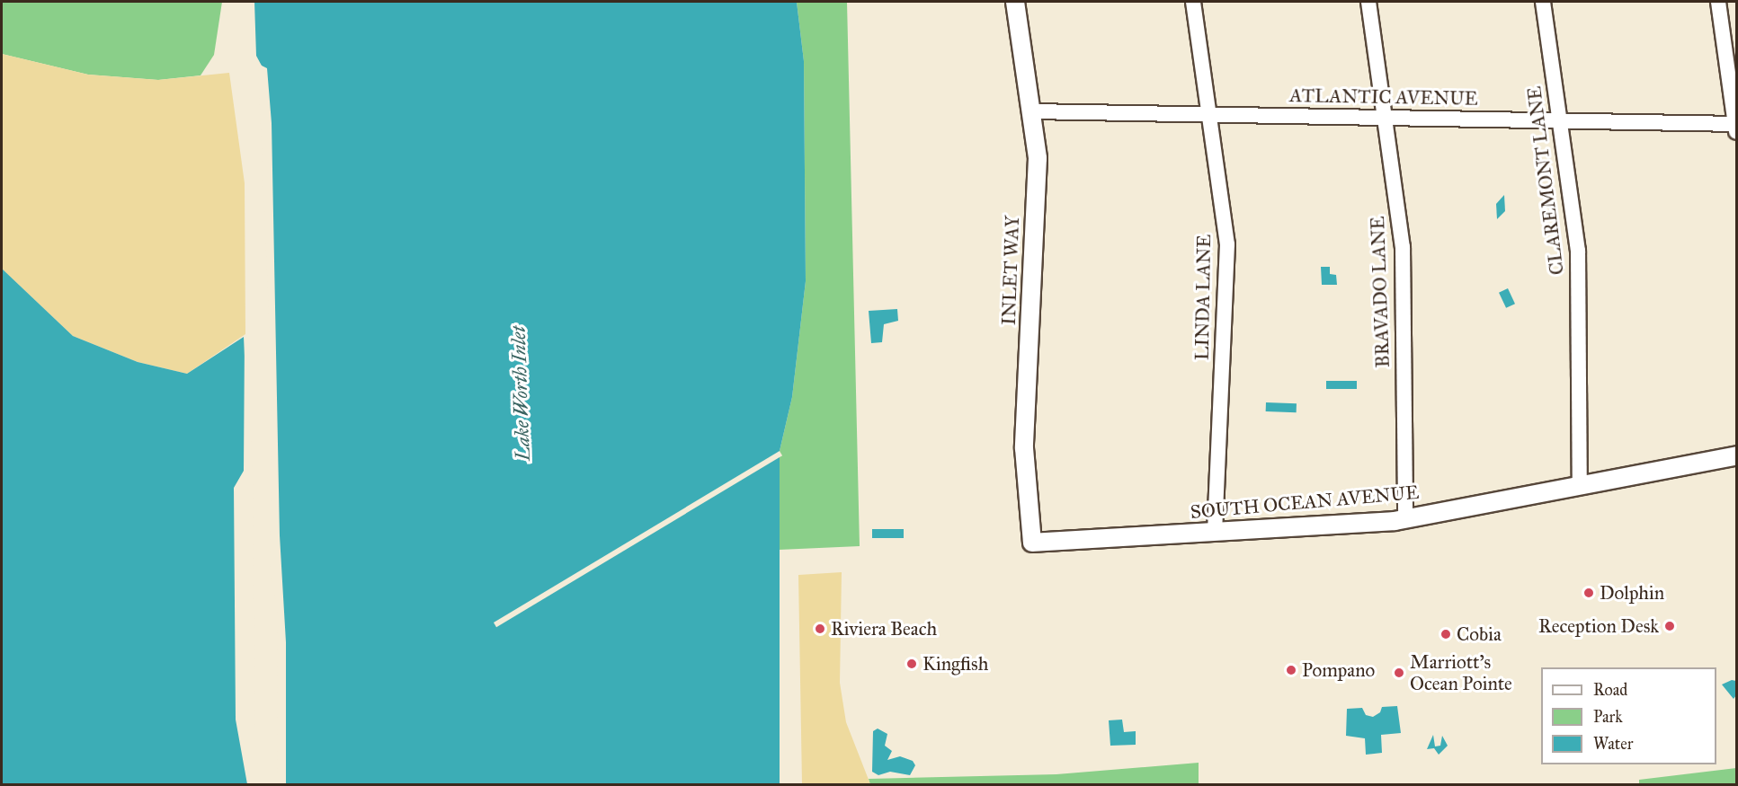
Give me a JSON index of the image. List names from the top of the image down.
{
  "streets": {
    "street": [
      "ATLANTIC AVENUE",
      "CLAREMONT LANE",
      "INLET WAY",
      "BRAVADO LANE",
      "LINDA LANE",
      "SOUTH OCEAN AVENUE"
    ]
  },
  "crossings": [
    ["ATLANTIC AVENUE", "CLAREMONT LANE"],
    ["ATLANTIC AVENUE", "INLET WAY"],
    ["ATLANTIC AVENUE", "BRAVADO LANE"],
    ["ATLANTIC AVENUE", "LINDA LANE"],
    ["CLAREMONT LANE", "SOUTH OCEAN AVENUE"],
    ["INLET WAY", "SOUTH OCEAN AVENUE"],
    ["BRAVADO LANE", "SOUTH OCEAN AVENUE"],
    ["LINDA LANE", "SOUTH OCEAN AVENUE"]
  ],
  "water": ["Lake Worth Inlet"],
  "places": [
    "Dolphin",
    "Reception Desk",
    "Riviera Beach",
    "Cobia",
    "Kingfish",
    "Pompano",
    "Marriott’s Ocean Pointe"
  ],
  "legend": ["Road", "Park", "Water"]
}
